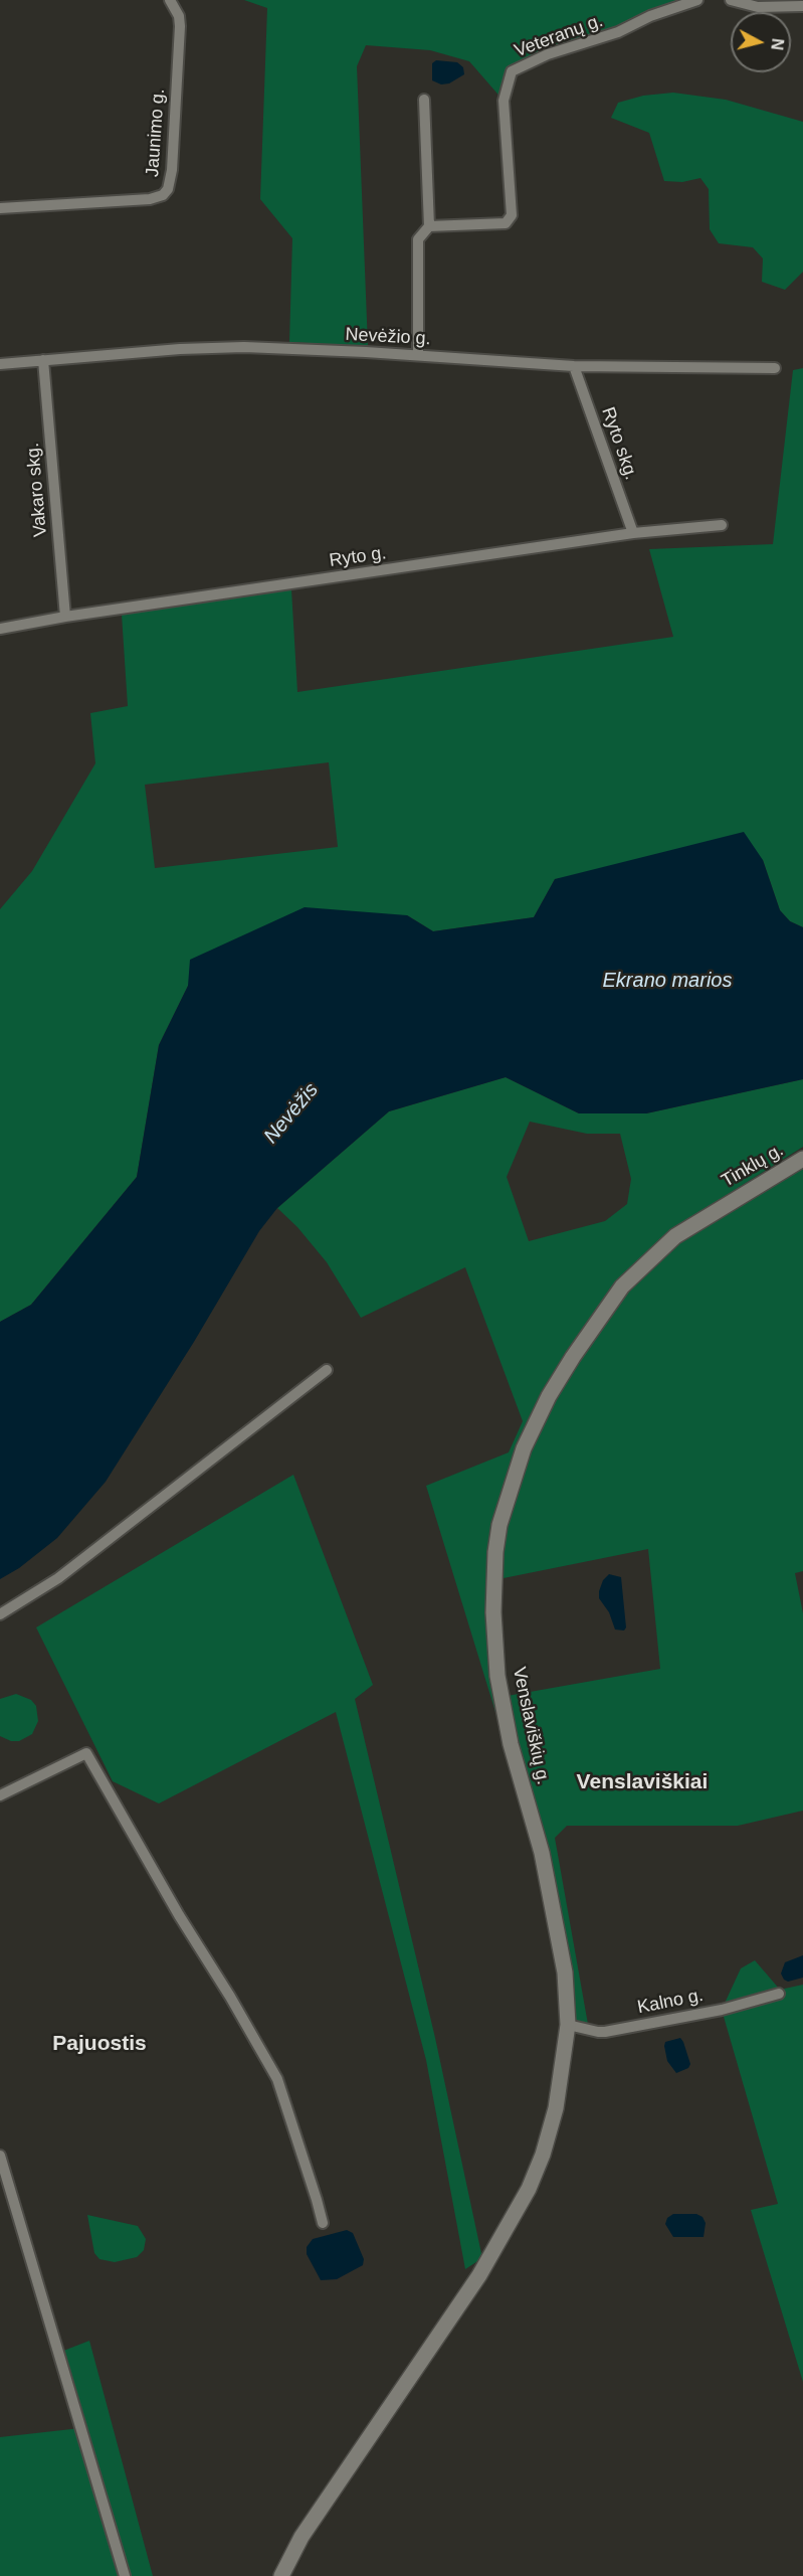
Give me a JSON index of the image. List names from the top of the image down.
{
  "streets": {
    "main road": ["Tinklų g.", "Venslaviškių g."],
    "street": [
      "Veteranų g.",
      "Jaunimo g.",
      "Nevėžio g.",
      "Ryto skg.",
      "Vakaro skg.",
      "Ryto g.",
      "Kalno g."
    ]
  },
  "crossings": [
    ["Nevėžio g.", "Ryto skg."],
    ["Nevėžio g.", "Vakaro skg."],
    ["Ryto skg.", "Ryto g."],
    ["Vakaro skg.", "Ryto g."],
    ["Tinklų g.", "Venslaviškių g."],
    ["Venslaviškių g.", "Kalno g."]
  ],
  "districts": ["Venslaviškiai", "Pajuostis"],
  "water": ["Ekrano marios", "Nevėžis"],
  "north": "right"
}
